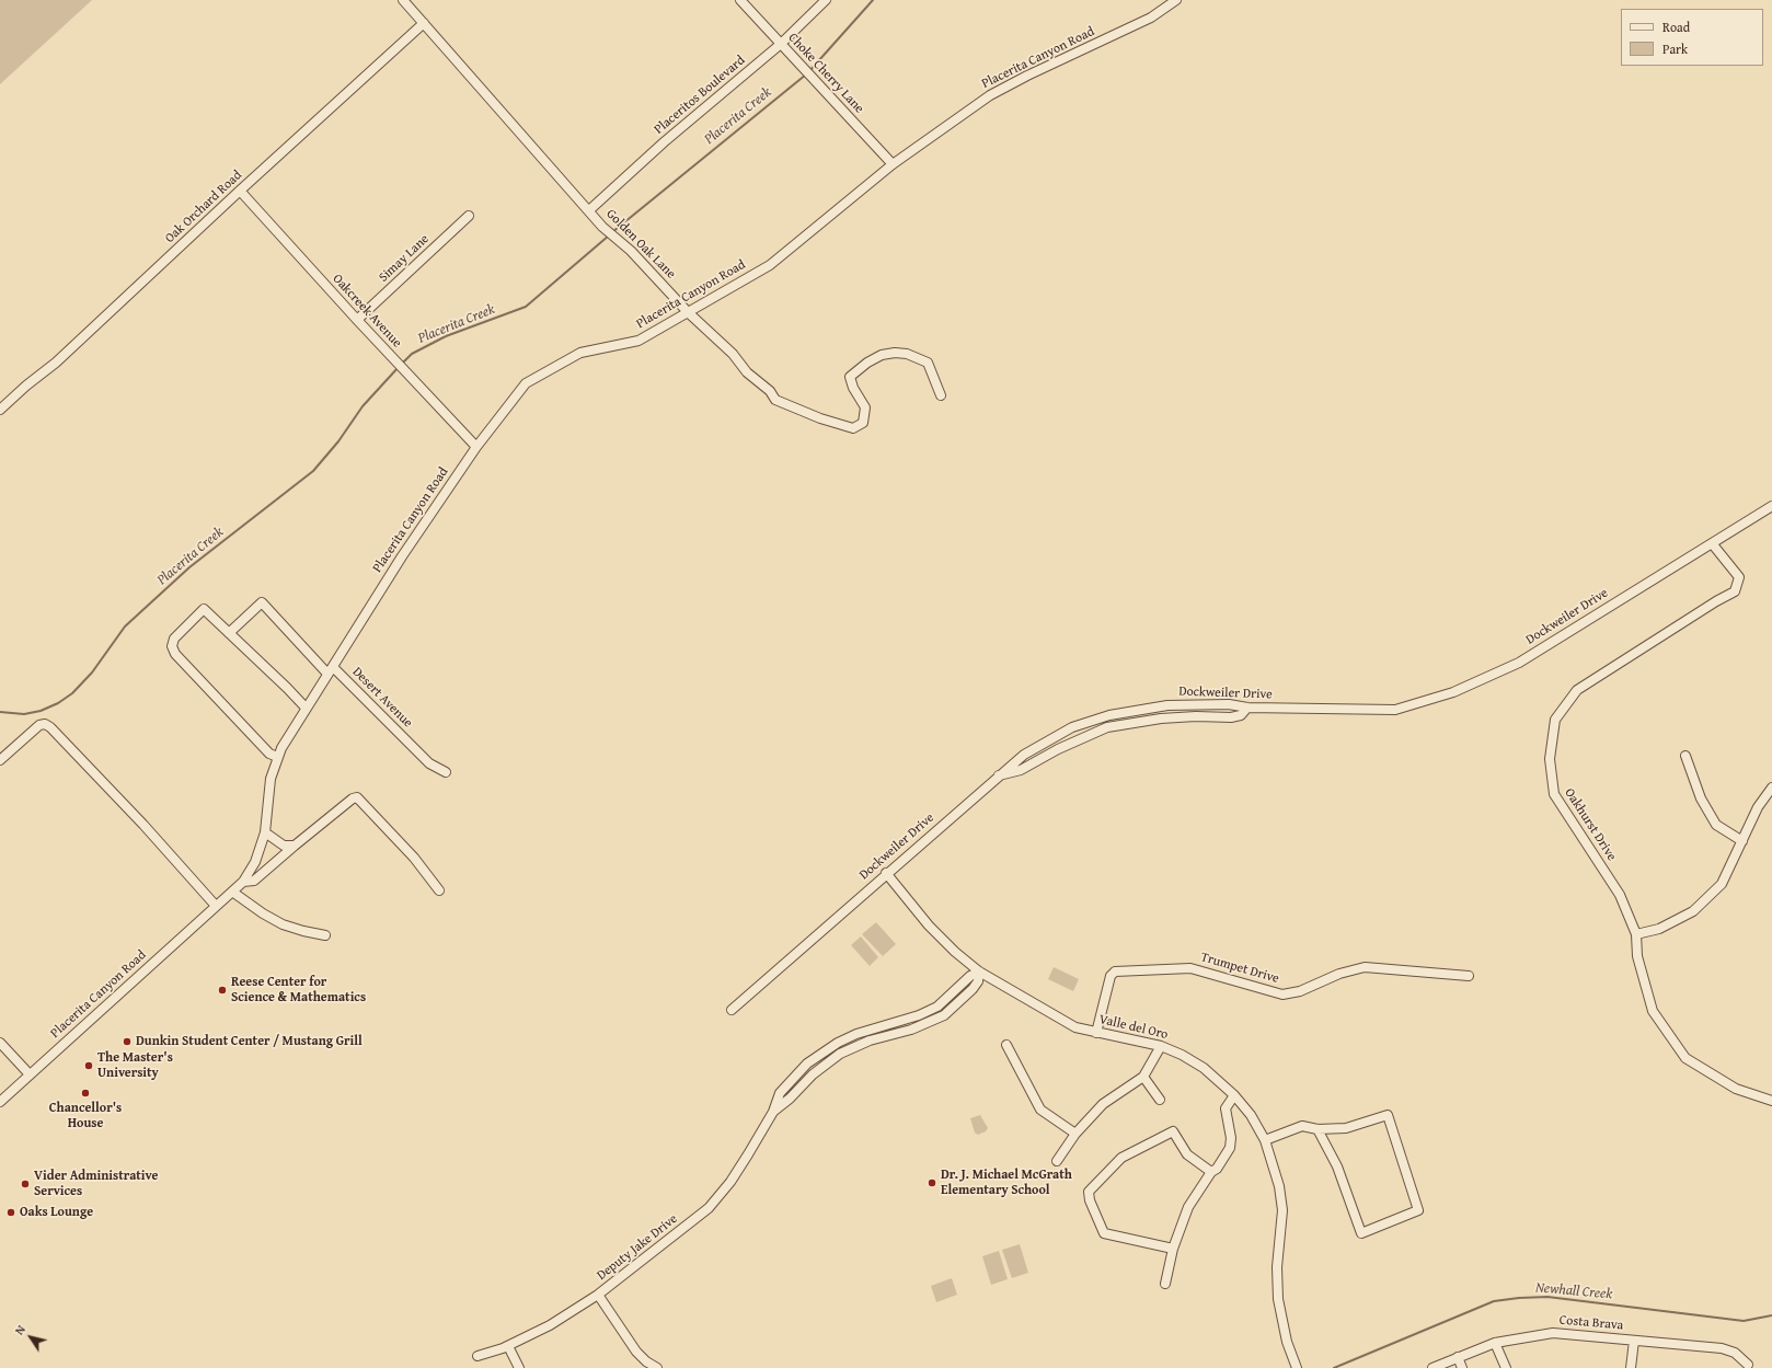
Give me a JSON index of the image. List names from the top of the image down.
{
  "streets": {
    "street": [
      "Placerita Canyon Road",
      "Choke Cherry Lane",
      "Placeritos Boulevard",
      "Oak Orchard Road",
      "Golden Oak Lane",
      "Simay Lane",
      "Oakcreek Avenue",
      "Dockweiler Drive",
      "Desert Avenue",
      "Oakhurst Drive",
      "Trumpet Drive",
      "Valle del Oro",
      "Deputy Jake Drive",
      "Costa Brava"
    ]
  },
  "crossings": [
    ["Placerita Canyon Road", "Choke Cherry Lane"],
    ["Placerita Canyon Road", "Golden Oak Lane"],
    ["Placerita Canyon Road", "Oakcreek Avenue"],
    ["Placerita Canyon Road", "Desert Avenue"],
    ["Choke Cherry Lane", "Placeritos Boulevard"],
    ["Placeritos Boulevard", "Golden Oak Lane"],
    ["Oak Orchard Road", "Golden Oak Lane"],
    ["Oak Orchard Road", "Oakcreek Avenue"],
    ["Simay Lane", "Oakcreek Avenue"],
    ["Dockweiler Drive", "Oakhurst Drive"],
    ["Dockweiler Drive", "Valle del Oro"],
    ["Trumpet Drive", "Valle del Oro"],
    ["Valle del Oro", "Deputy Jake Drive"]
  ],
  "water": ["Placerita Creek", "Newhall Creek"],
  "places": [
    "Reese Center for Science & Mathematics",
    "Dunkin Student Center / Mustang Grill",
    "The Master's University",
    "Chancellor's House",
    "Dr. J. Michael McGrath Elementary School",
    "Vider Administrative Services",
    "Oaks Lounge"
  ],
  "legend": ["Road", "Park"],
  "north": "top left"
}
